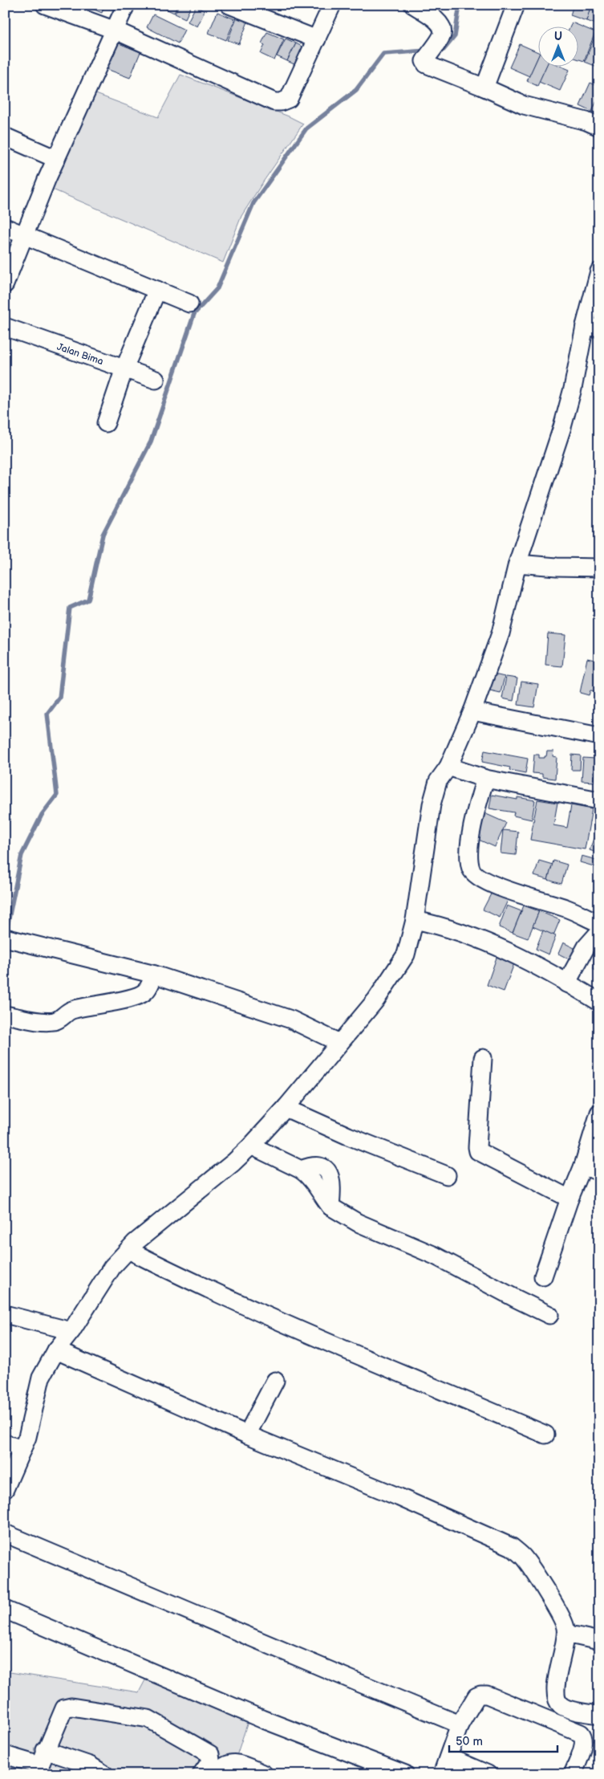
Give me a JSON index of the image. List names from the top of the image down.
{
  "streets": {
    "street": ["Jalan Bima"]
  },
  "scale_bar": "50 m",
  "north": "top"
}
